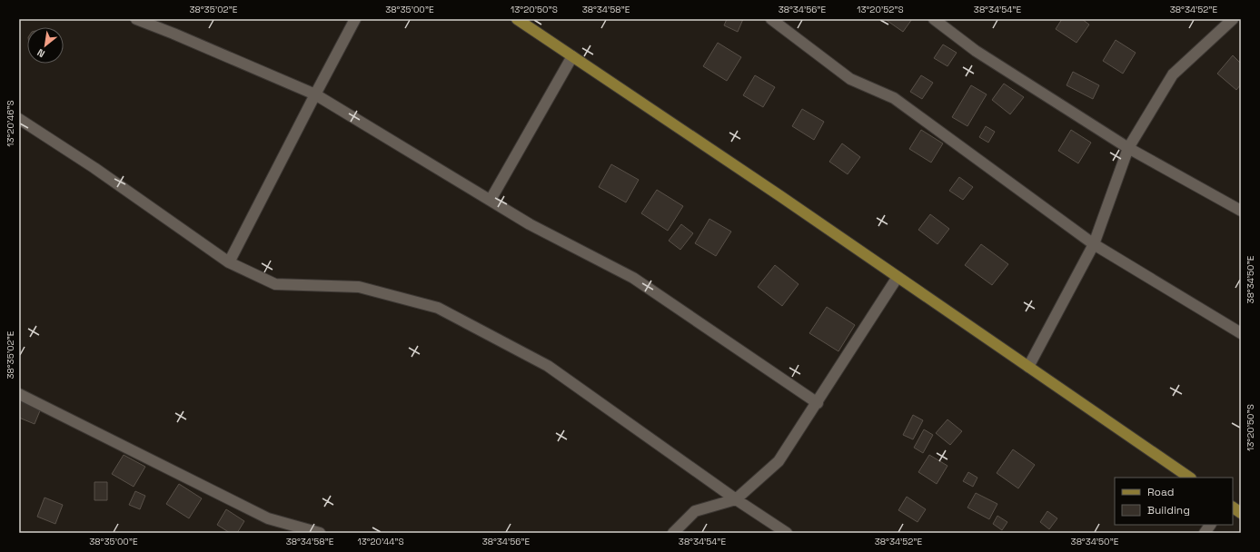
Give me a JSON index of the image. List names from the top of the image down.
{
  "legend": ["Road", "Building"],
  "north": "bottom left",
  "coordinates": [
    "38°35'02\"E",
    "38°35'00\"E",
    "13°20'50\"S",
    "38°34'58\"E",
    "38°34'56\"E",
    "13°20'52\"S",
    "38°34'54\"E",
    "38°34'52\"E",
    "13°20'46\"S",
    "38°34'50\"E",
    "13°20'44\"S"
  ]
}
